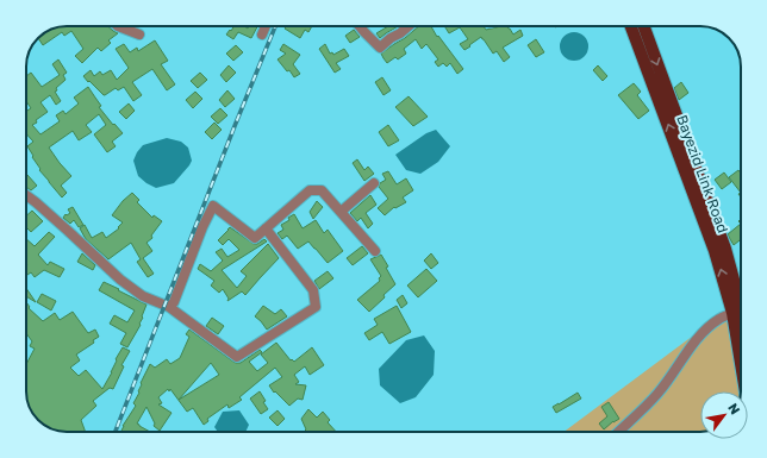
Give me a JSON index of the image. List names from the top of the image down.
{
  "streets": {
    "main road": ["Bayezid Link Road"]
  },
  "north": "top right"
}
